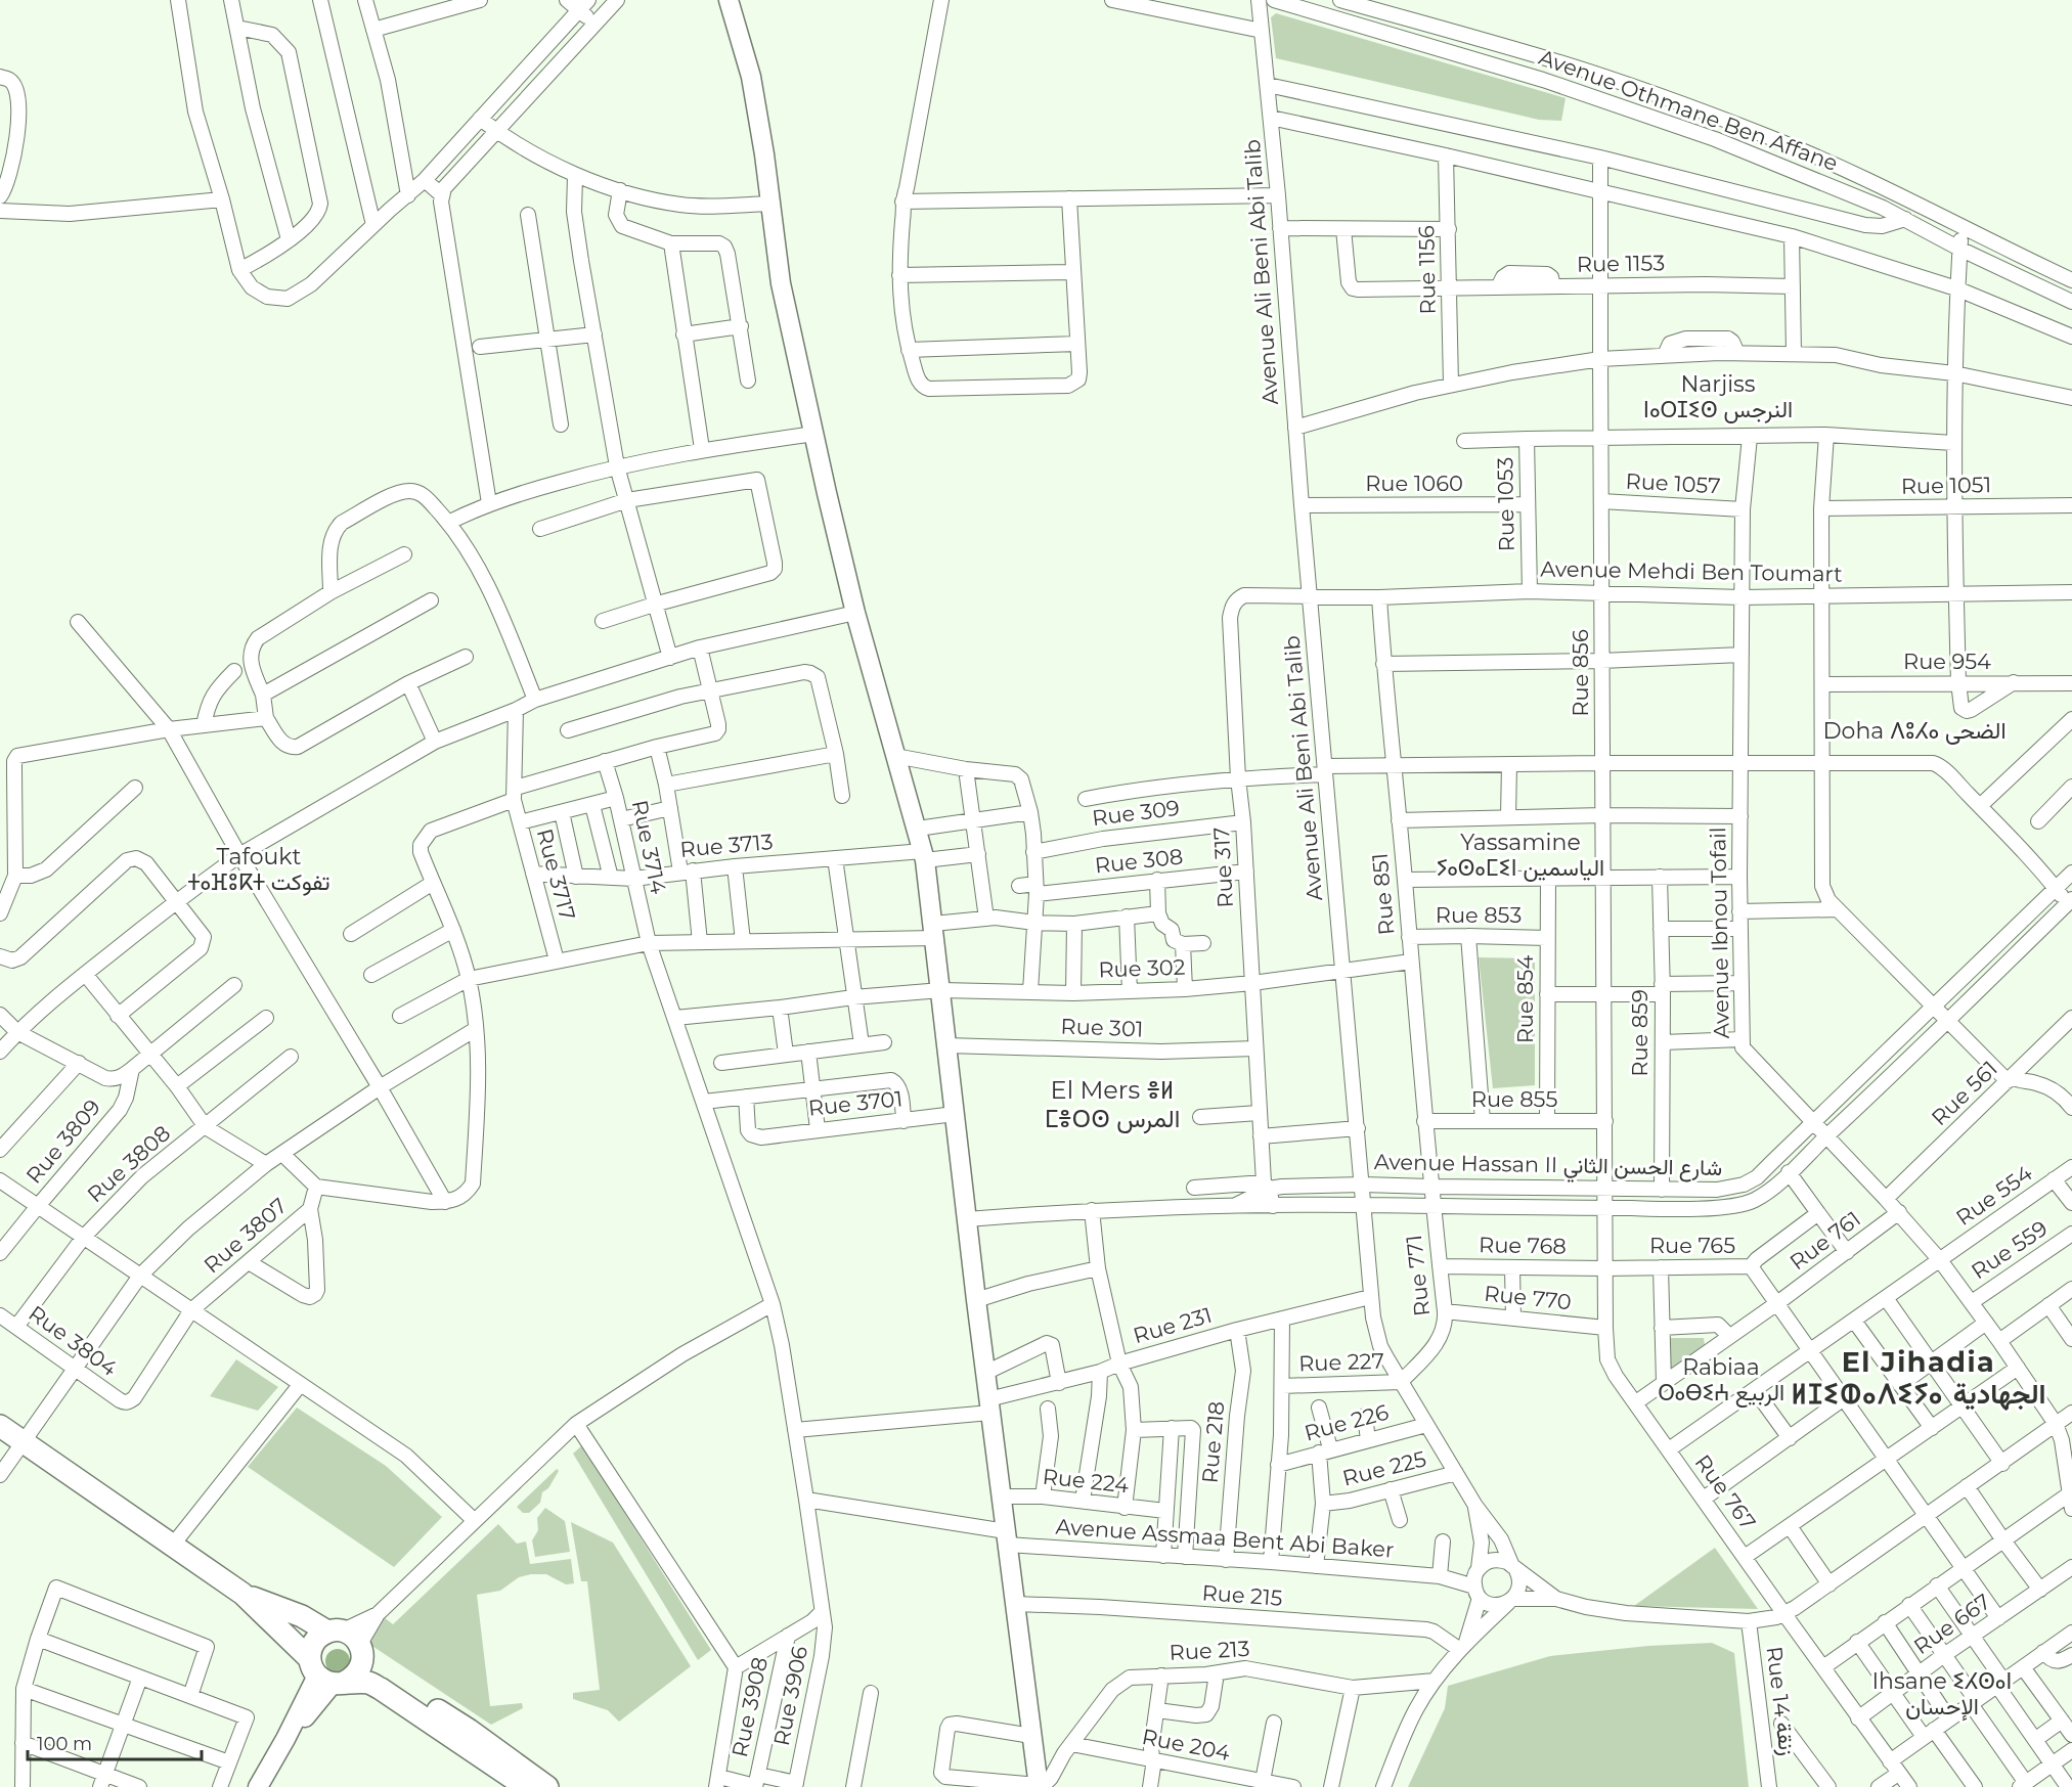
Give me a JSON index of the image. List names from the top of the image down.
{
  "streets": {
    "street": [
      "Avenue Othmane Ben Affane",
      "Rue 1153",
      "Rue 1156",
      "Avenue Ali Beni Abi Talib",
      "Rue 1060",
      "Rue 1057",
      "Rue 1051",
      "Rue 1053",
      "Avenue Mehdi Ben Toumart",
      "Rue 954",
      "Rue 856",
      "Rue 309",
      "Rue 3713",
      "Rue 3714",
      "Rue 308",
      "Rue 317",
      "Rue 3717",
      "Rue 851",
      "Rue 853",
      "Avenue Ibnou Tofail",
      "Rue 302",
      "Rue 854",
      "Rue 301",
      "Rue 859",
      "Rue 561",
      "Rue 855",
      "Rue 3701",
      "Rue 3809",
      "Rue 3808",
      "Avenue Hassan II شارع الحسن الثاني",
      "Rue 554",
      "Rue 3807",
      "Rue 761",
      "Rue 768",
      "Rue 765",
      "Rue 559",
      "Rue 771",
      "Rue 770",
      "Rue 231",
      "Rue 3804",
      "Rue 227",
      "Rue 226",
      "Rue 218",
      "Rue 225",
      "Rue 224",
      "Rue 767",
      "Avenue Assmaa Bent Abi Baker",
      "Rue 215",
      "Rue 667",
      "Rue 213",
      "Rue 3906",
      "Rue 14 زنقة",
      "Rue 3908",
      "Rue 204"
    ]
  },
  "crossings": [
    ["Rue 1153", "Rue 1156"],
    ["Rue 1153", "Rue 856"],
    ["Avenue Ali Beni Abi Talib", "Rue 1060"],
    ["Avenue Ali Beni Abi Talib", "Avenue Mehdi Ben Toumart"],
    ["Avenue Ali Beni Abi Talib", "Rue 317"],
    ["Avenue Ali Beni Abi Talib", "Rue 302"],
    ["Avenue Ali Beni Abi Talib", "Avenue Hassan II شارع الحسن الثاني"],
    ["Avenue Ali Beni Abi Talib", "Rue 771"],
    ["Avenue Ali Beni Abi Talib", "Rue 231"],
    ["Avenue Ali Beni Abi Talib", "Rue 227"],
    ["Avenue Ali Beni Abi Talib", "Rue 226"],
    ["Avenue Ali Beni Abi Talib", "Rue 225"],
    ["Avenue Ali Beni Abi Talib", "Avenue Assmaa Bent Abi Baker"],
    ["Rue 1060", "Rue 1053"],
    ["Rue 1057", "Rue 856"],
    ["Rue 1057", "Avenue Ibnou Tofail"],
    ["Rue 1053", "Avenue Mehdi Ben Toumart"],
    ["Rue 1053", "Rue 856"],
    ["Rue 1053", "Avenue Ibnou Tofail"],
    ["Avenue Mehdi Ben Toumart", "Rue 856"],
    ["Avenue Mehdi Ben Toumart", "Rue 317"],
    ["Avenue Mehdi Ben Toumart", "Rue 851"],
    ["Avenue Mehdi Ben Toumart", "Avenue Ibnou Tofail"],
    ["Rue 856", "Rue 855"],
    ["Rue 856", "Avenue Hassan II شارع الحسن الثاني"],
    ["Rue 856", "Rue 767"],
    ["Rue 309", "Rue 317"],
    ["Rue 3713", "Rue 3714"],
    ["Rue 3713", "Rue 3717"],
    ["Rue 3714", "Rue 302"],
    ["Rue 3714", "Rue 3906"],
    ["Rue 308", "Rue 317"],
    ["Rue 317", "Rue 302"],
    ["Rue 317", "Rue 301"],
    ["Rue 317", "Avenue Hassan II شارع الحسن الثاني"],
    ["Rue 851", "Rue 853"],
    ["Rue 851", "Rue 302"],
    ["Rue 851", "Rue 855"],
    ["Rue 851", "Avenue Hassan II شارع الحسن الثاني"],
    ["Rue 851", "Rue 771"],
    ["Rue 853", "Rue 854"],
    ["Avenue Ibnou Tofail", "Rue 561"],
    ["Avenue Ibnou Tofail", "Avenue Hassan II شارع الحسن الثاني"],
    ["Avenue Ibnou Tofail", "Rue 554"],
    ["Avenue Ibnou Tofail", "Rue 761"],
    ["Avenue Ibnou Tofail", "Rue 559"],
    ["Rue 854", "Rue 855"],
    ["Rue 859", "Avenue Hassan II شارع الحسن الثاني"],
    ["Rue 3808", "Rue 3804"],
    ["Avenue Hassan II شارع الحسن الثاني", "Rue 771"],
    ["Avenue Hassan II شارع الحسن الثاني", "Rue 767"],
    ["Rue 554", "Rue 765"],
    ["Rue 554", "Rue 767"],
    ["Rue 3807", "Rue 3804"],
    ["Rue 761", "Rue 765"],
    ["Rue 761", "Rue 767"],
    ["Rue 768", "Rue 765"],
    ["Rue 768", "Rue 771"],
    ["Rue 768", "Rue 767"],
    ["Rue 765", "Rue 767"],
    ["Rue 765", "Rue 667"],
    ["Rue 771", "Rue 770"],
    ["Rue 771", "Rue 227"],
    ["Rue 770", "Rue 767"],
    ["Rue 231", "Rue 218"],
    ["Rue 231", "Rue 3906"],
    ["Rue 218", "Avenue Assmaa Bent Abi Baker"],
    ["Rue 767", "Rue 667"],
    ["Avenue Assmaa Bent Abi Baker", "Rue 3906"],
    ["Rue 213", "Rue 204"]
  ],
  "districts": [
    "Narjiss ⵏⴰⵔⵊⵉⵙ النرجس",
    "Doha ⴷⵓⵃⴰ الضحى",
    "Yassamine ⵢⴰⵙⴰⵎⵉⵏ الياسمين",
    "Tafoukt ⵜⴰⴼⵓⴽⵜ تفوكت",
    "El Mers ⴻⵍ ⵎⴻⵔⵙ المرس",
    "El Jihadia ⵍⵊⵉⵀⴰⴷⵉⵢⴰ الجهادية",
    "Rabiaa ⵔⴰⴱⵉⵄ الربيع",
    "Ihsane ⵉⵃⵙⴰⵏ الإحسان"
  ],
  "scale_bar": "100 m"
}
